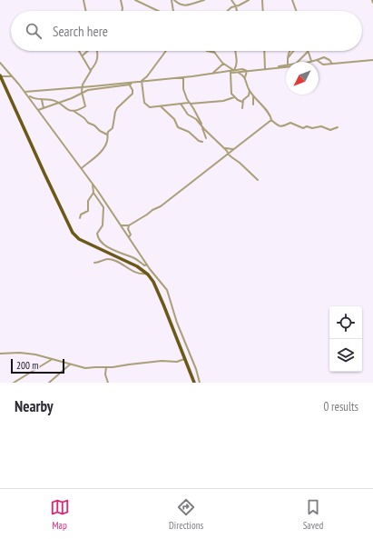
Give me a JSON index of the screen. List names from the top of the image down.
{
  "scale_bar": "200 m",
  "north": "bottom left",
  "page": {
    "search": "Search here",
    "scale": "200 m",
    "heading": ["Nearby", "0 results"],
    "nav": ["Map", "Directions", "Saved"]
  }
}
